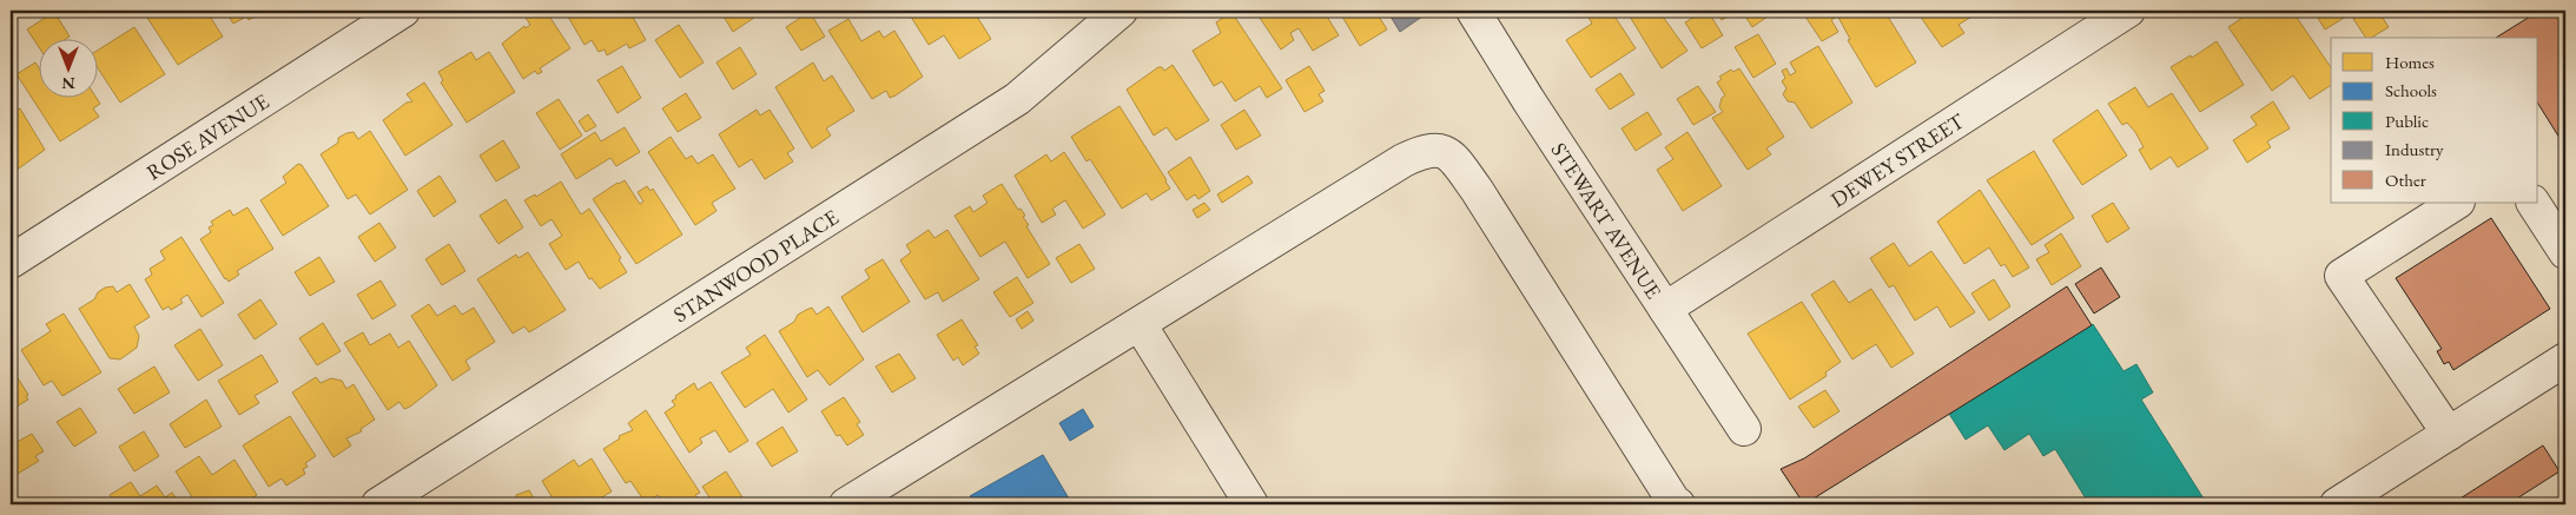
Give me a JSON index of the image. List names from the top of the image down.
{
  "streets": {
    "street": [
      "ROSE AVENUE",
      "DEWEY STREET",
      "STEWART AVENUE",
      "STANWOOD PLACE"
    ]
  },
  "crossings": [
    ["DEWEY STREET", "STEWART AVENUE"]
  ],
  "legend": [
    "Homes",
    "Schools",
    "Public",
    "Industry",
    "Other"
  ],
  "north": "bottom"
}
